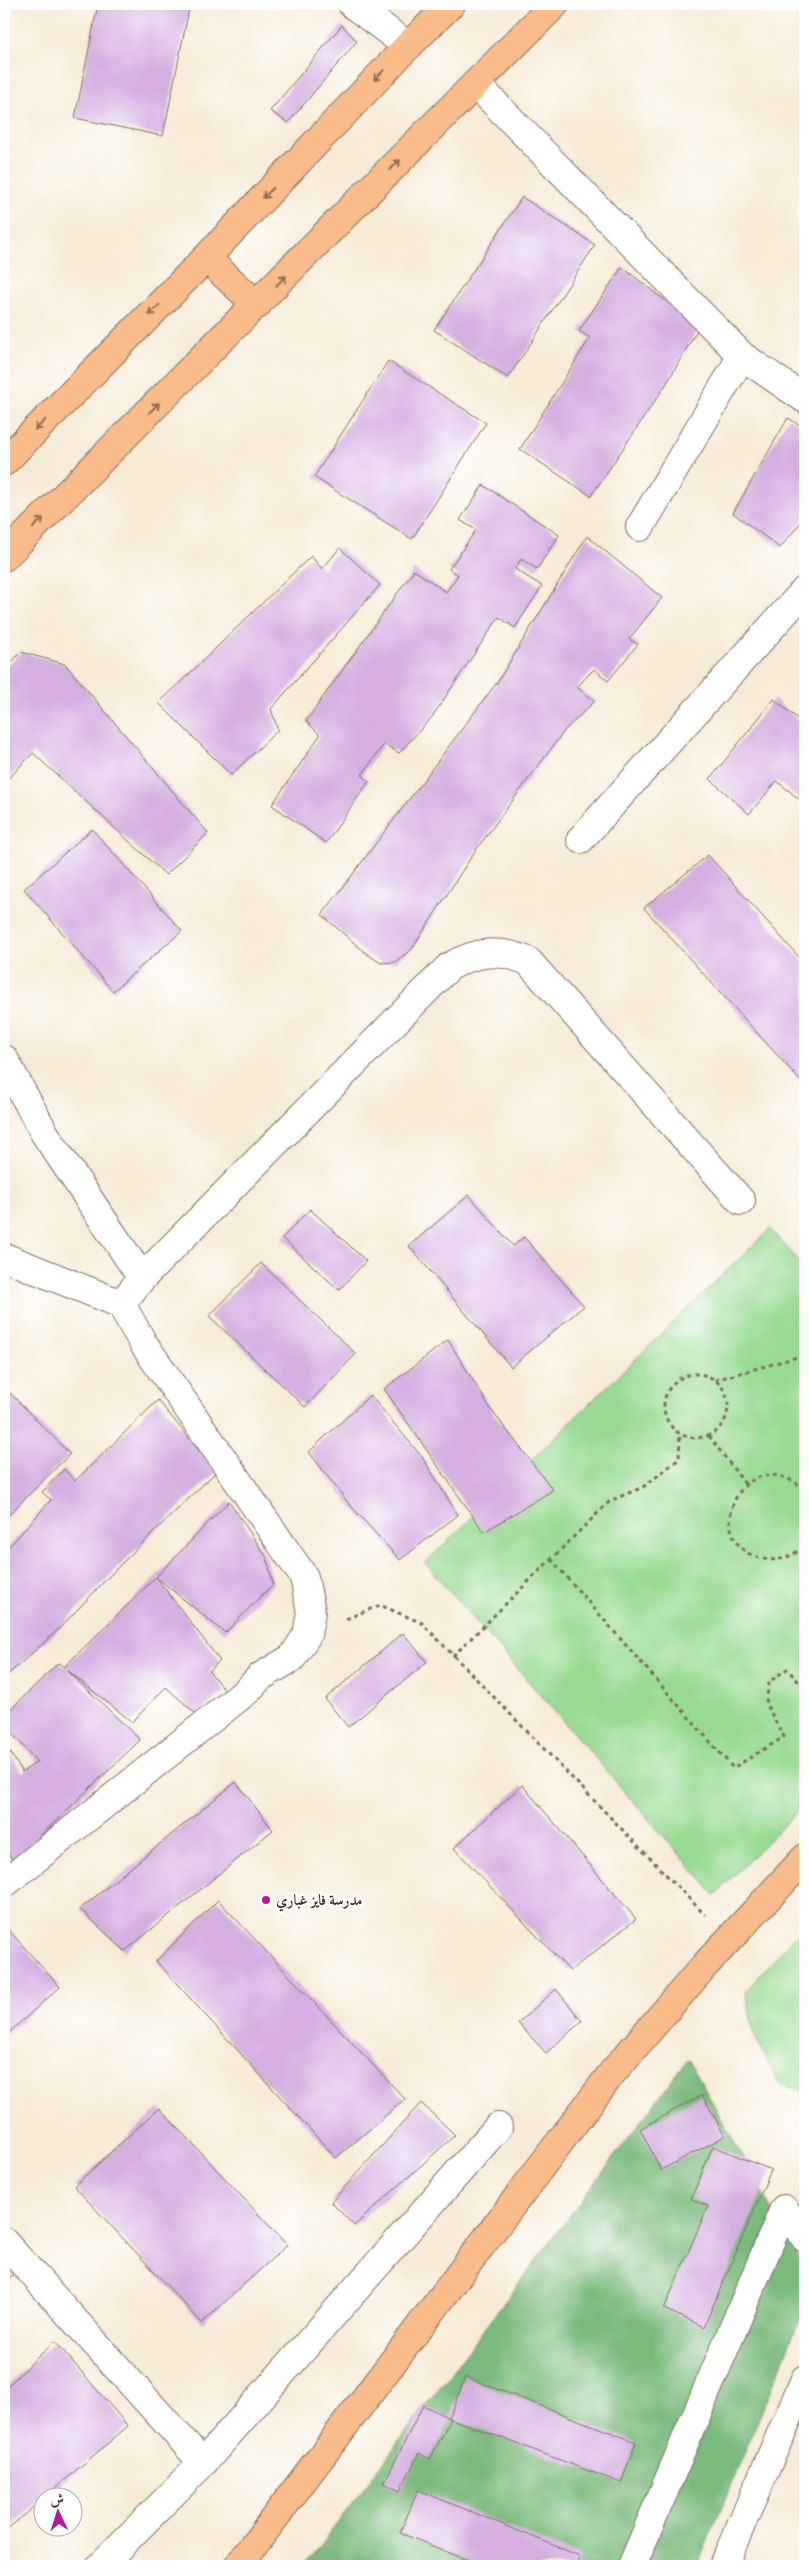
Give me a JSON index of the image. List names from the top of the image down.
{
  "places": ["مدرسة فايز غباري"],
  "north": "top"
}
